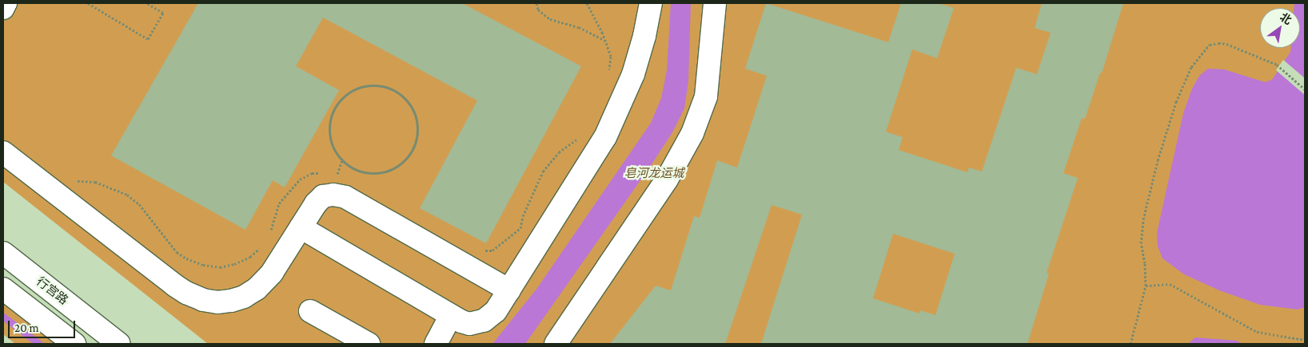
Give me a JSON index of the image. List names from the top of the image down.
{
  "streets": {
    "main road": ["行宫路"]
  },
  "parks": ["皂河龙运城"],
  "scale_bar": "20 m",
  "north": "top right"
}
